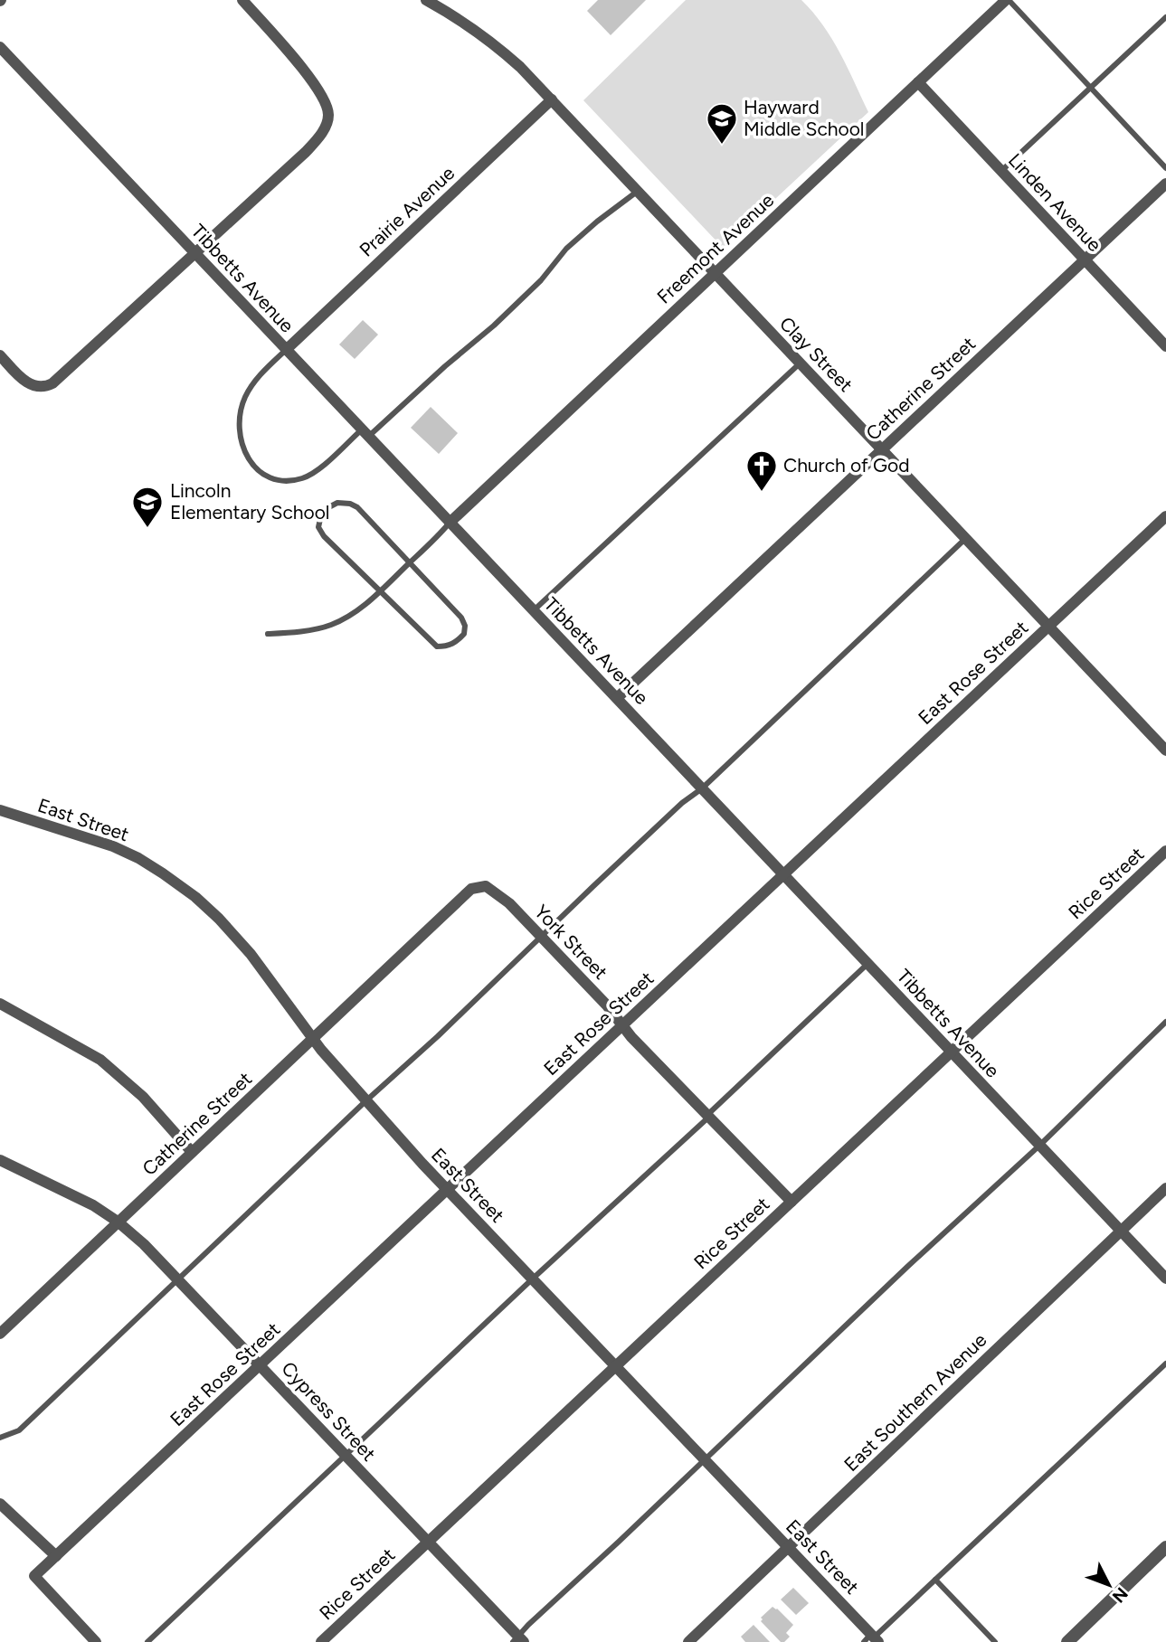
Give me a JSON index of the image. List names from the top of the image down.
{
  "streets": {
    "street": [
      "Linden Avenue",
      "Prairie Avenue",
      "Freemont Avenue",
      "Tibbetts Avenue",
      "Clay Street",
      "Catherine Street",
      "East Rose Street",
      "East Street",
      "Rice Street",
      "York Street",
      "East Southern Avenue",
      "Cypress Street"
    ]
  },
  "crossings": [
    ["Linden Avenue", "Freemont Avenue"],
    ["Linden Avenue", "Catherine Street"],
    ["Prairie Avenue", "Tibbetts Avenue"],
    ["Prairie Avenue", "Clay Street"],
    ["Freemont Avenue", "Tibbetts Avenue"],
    ["Freemont Avenue", "Clay Street"],
    ["Tibbetts Avenue", "Catherine Street"],
    ["Tibbetts Avenue", "East Rose Street"],
    ["Tibbetts Avenue", "Rice Street"],
    ["Tibbetts Avenue", "East Southern Avenue"],
    ["Clay Street", "Catherine Street"],
    ["Clay Street", "East Rose Street"],
    ["Catherine Street", "East Street"],
    ["Catherine Street", "York Street"],
    ["Catherine Street", "Cypress Street"],
    ["East Rose Street", "East Street"],
    ["East Rose Street", "York Street"],
    ["East Rose Street", "Cypress Street"],
    ["East Street", "Rice Street"],
    ["East Street", "East Southern Avenue"],
    ["Rice Street", "York Street"],
    ["Rice Street", "Cypress Street"]
  ],
  "places": {
    "school or university": ["Hayward Middle School", "Lincoln Elementary School"],
    "church": ["Church of God"]
  },
  "north": "bottom right"
}
